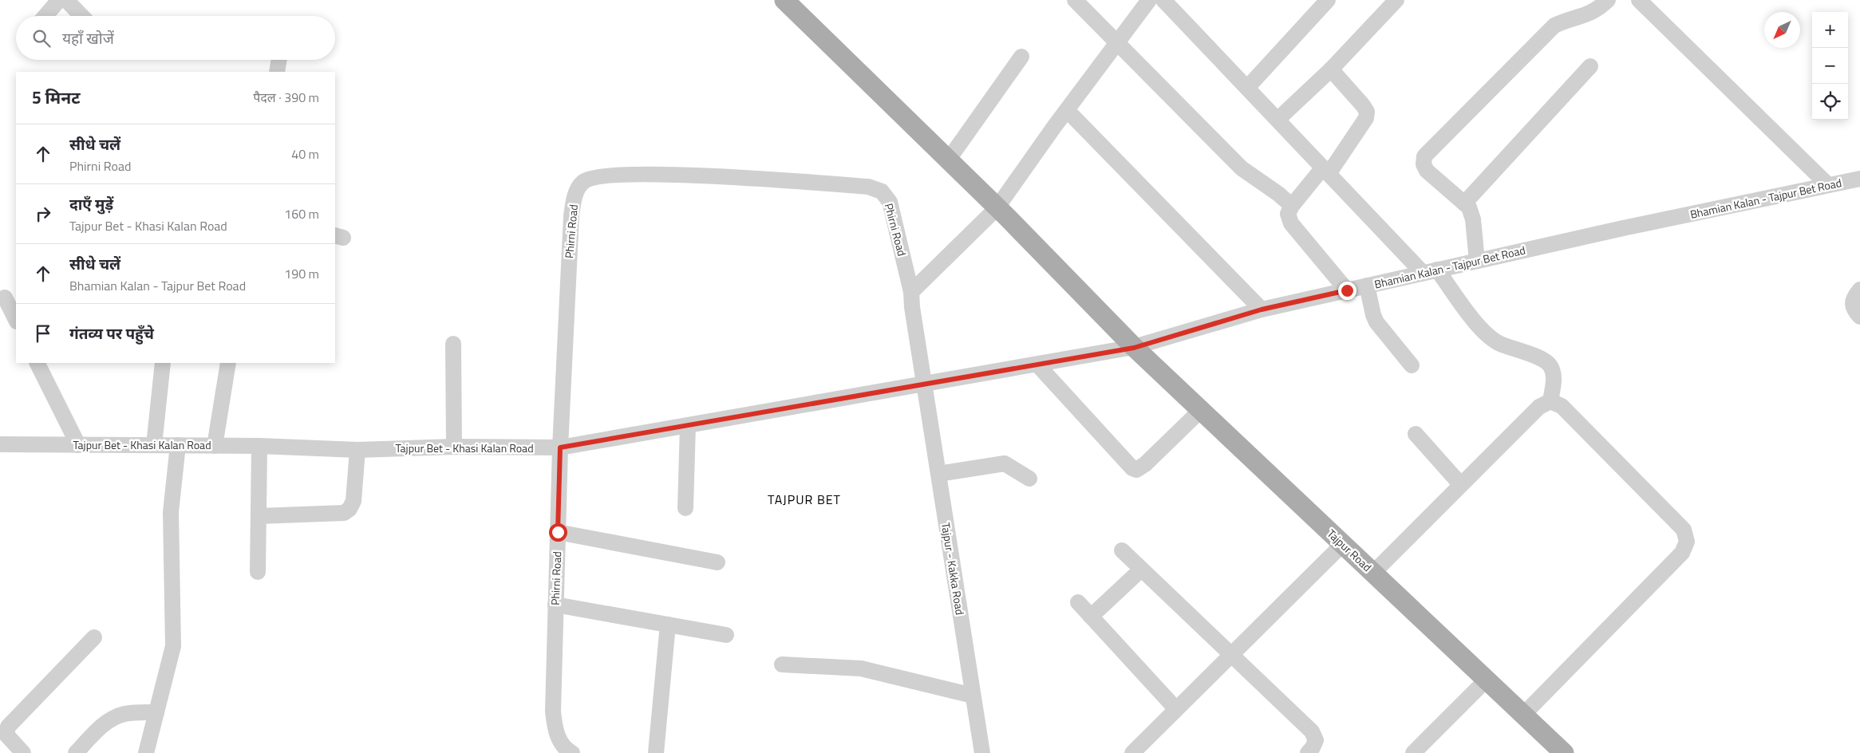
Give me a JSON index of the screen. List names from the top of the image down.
{
  "streets": {
    "main road": ["Tajpur Road"],
    "street": [
      "Bhamian Kalan - Tajpur Bet Road",
      "Phirni Road",
      "Tajpur Bet - Khasi Kalan Road",
      "Tajpur - Kakka Road"
    ]
  },
  "crossings": [
    ["Bhamian Kalan - Tajpur Bet Road", "Phirni Road"],
    ["Bhamian Kalan - Tajpur Bet Road", "Tajpur Bet - Khasi Kalan Road"],
    ["Bhamian Kalan - Tajpur Bet Road", "Tajpur Road"],
    ["Bhamian Kalan - Tajpur Bet Road", "Tajpur - Kakka Road"],
    ["Phirni Road", "Tajpur Bet - Khasi Kalan Road"],
    ["Phirni Road", "Tajpur - Kakka Road"],
    ["Tajpur Bet - Khasi Kalan Road", "Tajpur - Kakka Road"]
  ],
  "districts": ["TAJPUR BET"],
  "north": "bottom left",
  "page": {
    "map_buttons": ["+", "−"],
    "search": "यहाँ खोजें",
    "heading": ["5 मिनट", "पैदल · 390 m"],
    "list": [
      ["सीधे चलें", "Phirni Road", "40 m"],
      ["दाएँ मुड़ें", "Tajpur Bet - Khasi Kalan Road", "160 m"],
      ["सीधे चलें", "Bhamian Kalan - Tajpur Bet Road", "190 m"],
      "गंतव्य पर पहुँचे"
    ]
  }
}
